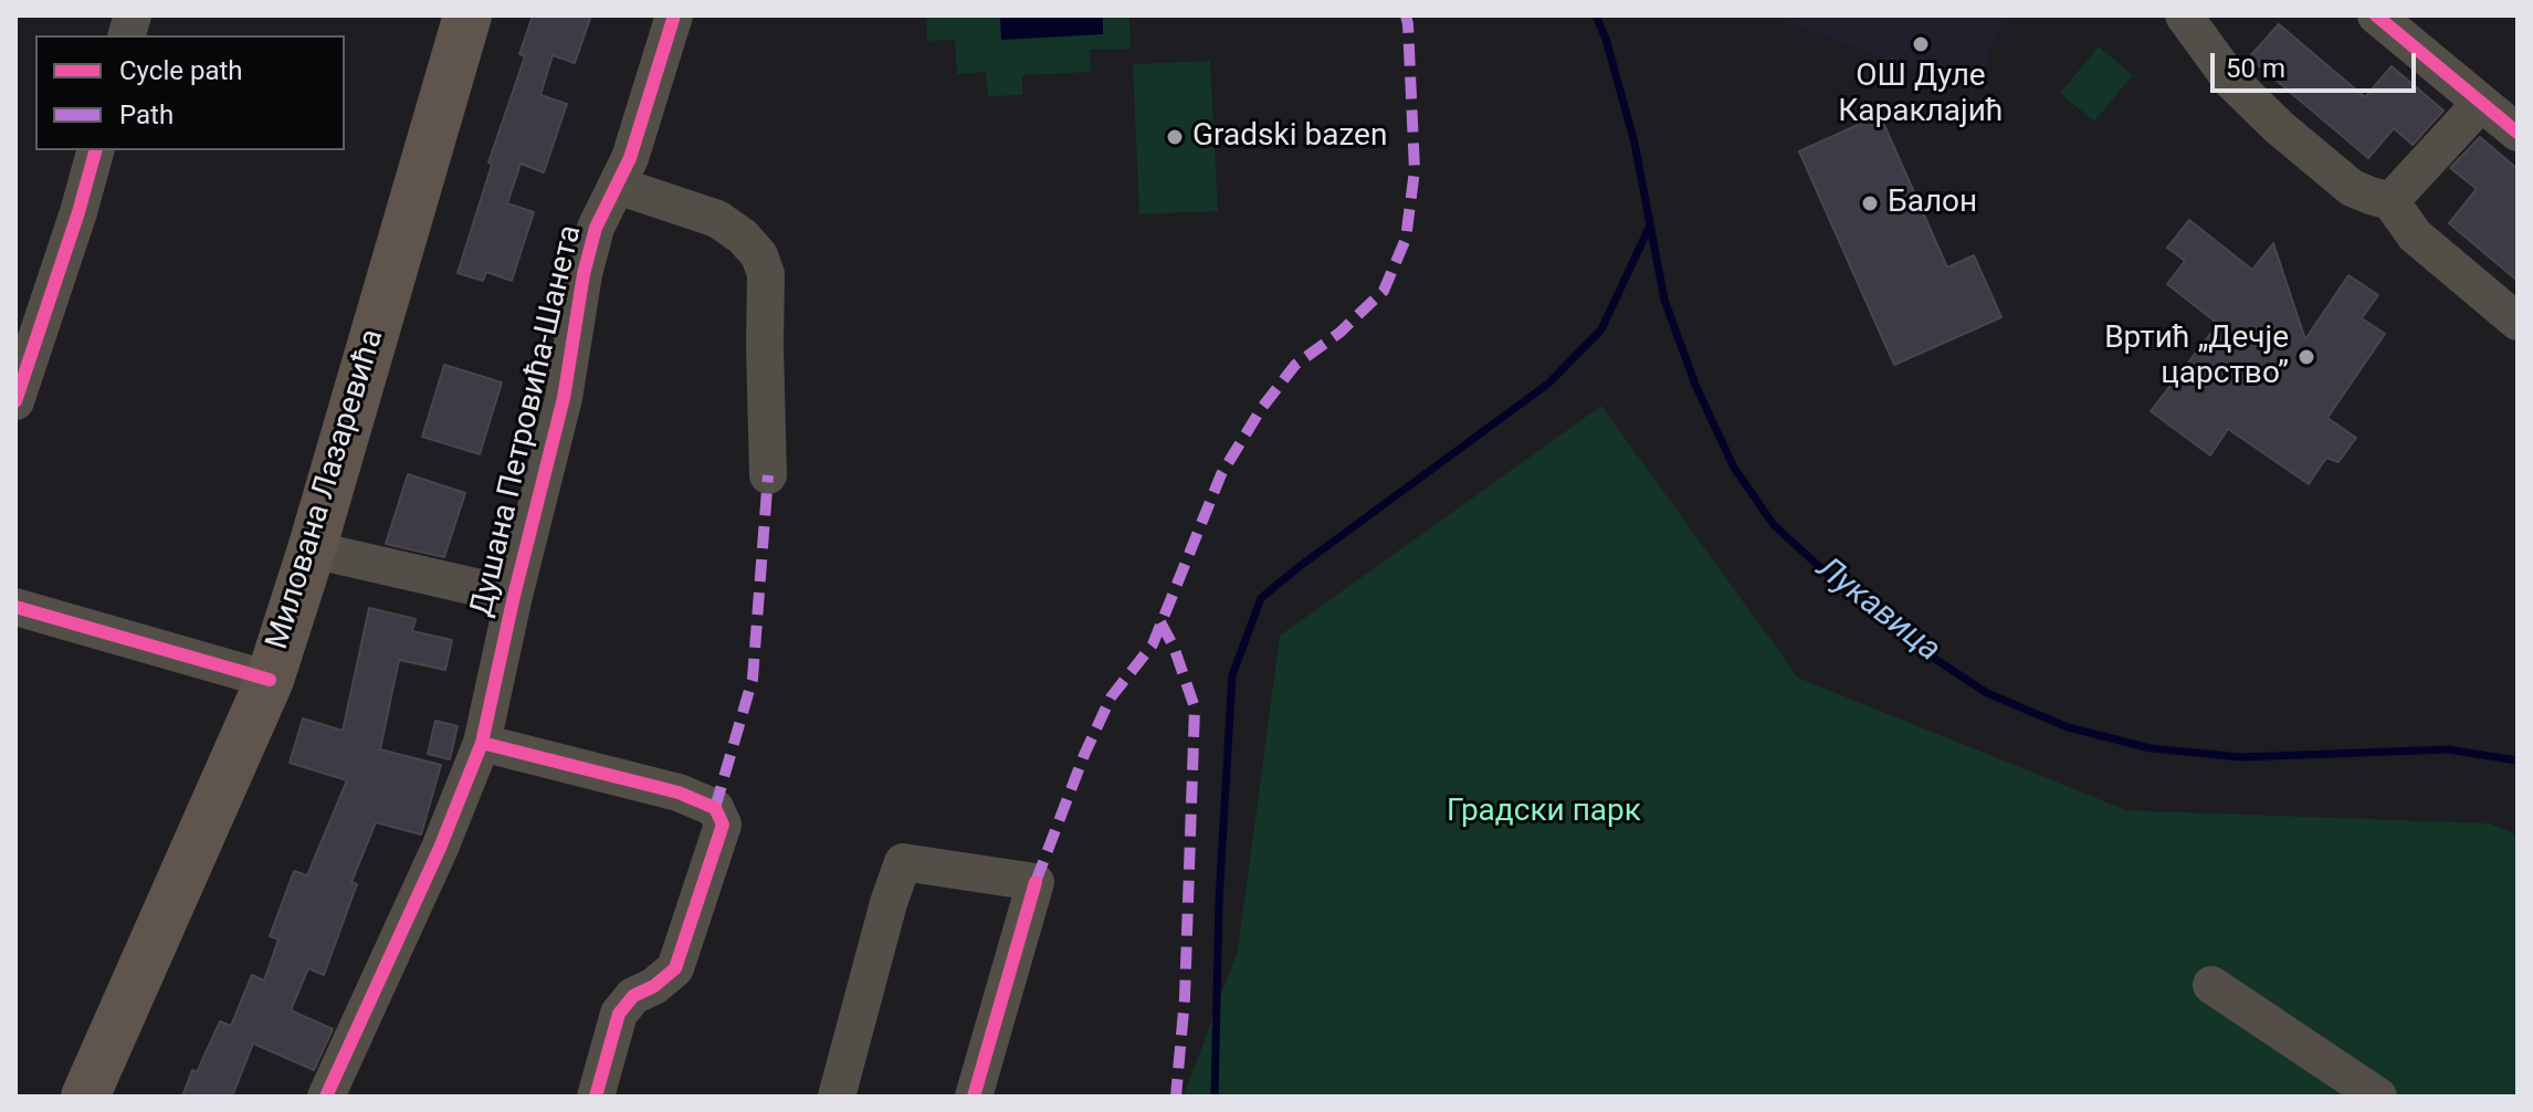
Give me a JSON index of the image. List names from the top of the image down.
{
  "streets": {
    "main road": ["Милована Лазаревића"],
    "street": ["Душана Петровића-Шанета"]
  },
  "water": ["Лукавица"],
  "parks": ["Градски парк"],
  "places": [
    "ОШ Дуле Караклајић",
    "Gradski bazen",
    "Балон",
    "Вртић „Дечје царство”"
  ],
  "legend": ["Cycle path", "Path"],
  "scale_bar": "50 m"
}
